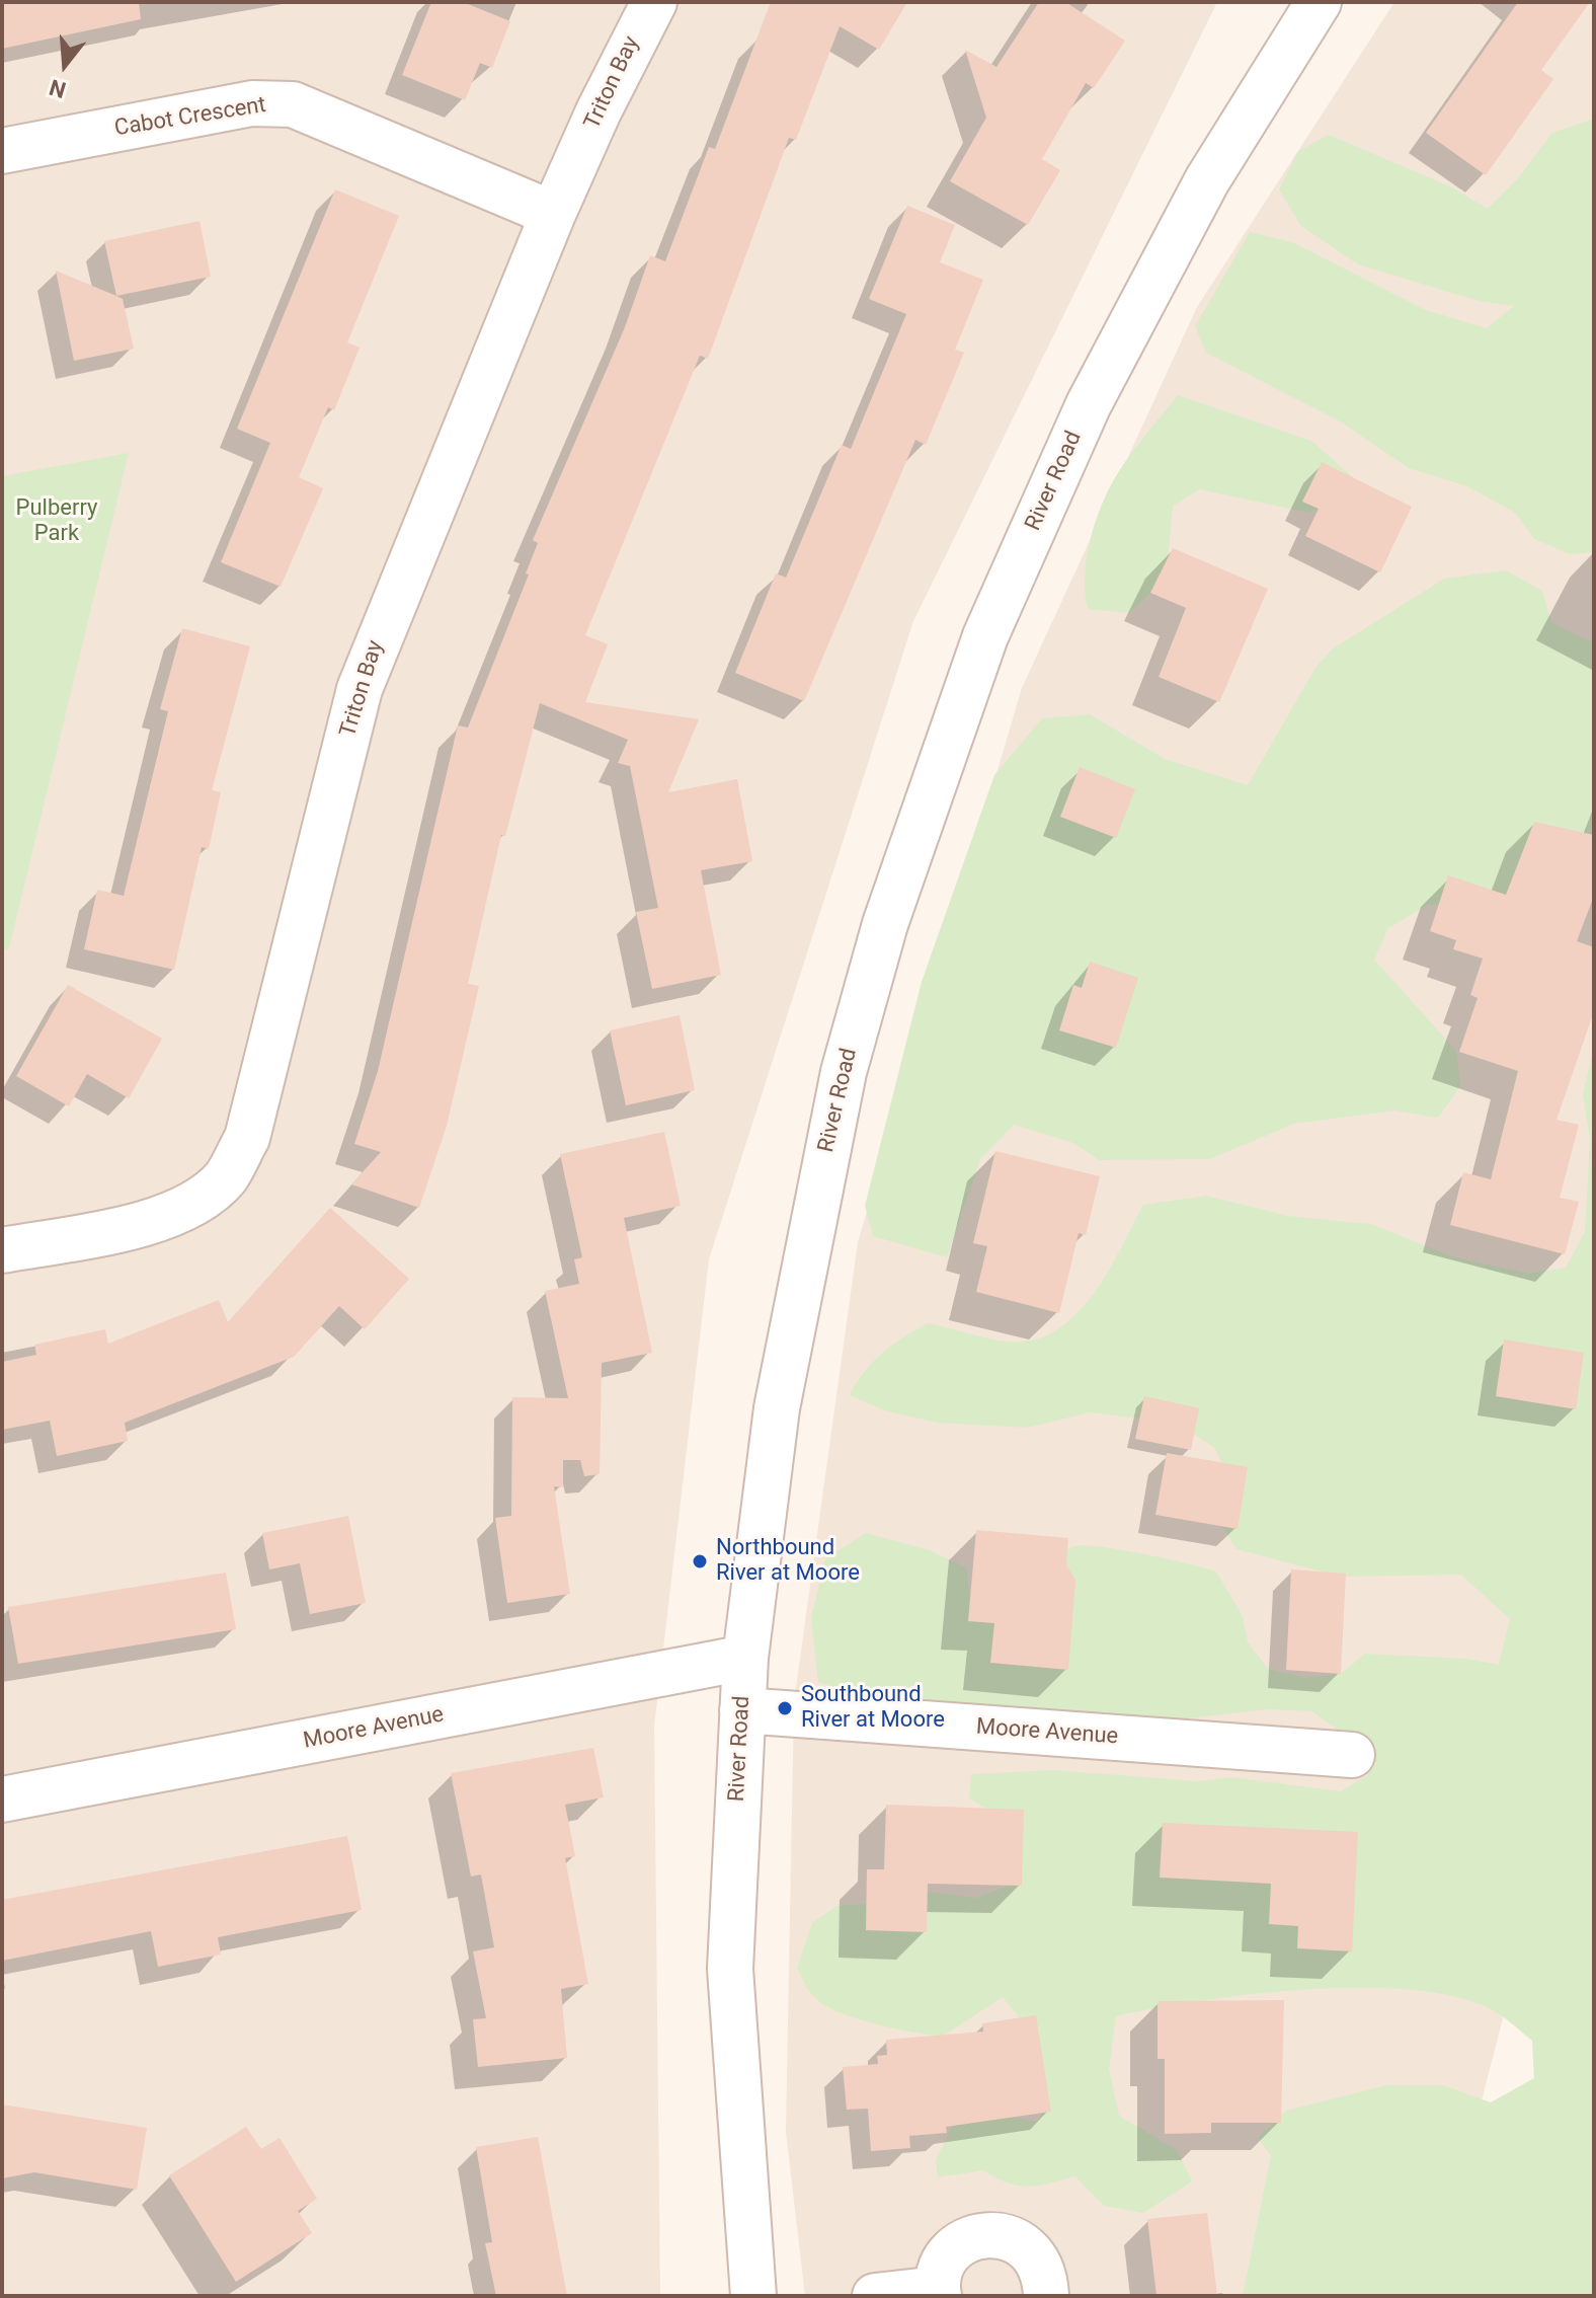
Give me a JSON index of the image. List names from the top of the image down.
{
  "streets": {
    "street": [
      "Triton Bay",
      "Cabot Crescent",
      "River Road",
      "Moore Avenue"
    ]
  },
  "crossings": [
    ["Triton Bay", "Cabot Crescent"],
    ["River Road", "Moore Avenue"]
  ],
  "parks": ["Pulberry Park"],
  "places": ["Northbound River at Moore", "Southbound River at Moore"],
  "north": "bottom"
}
